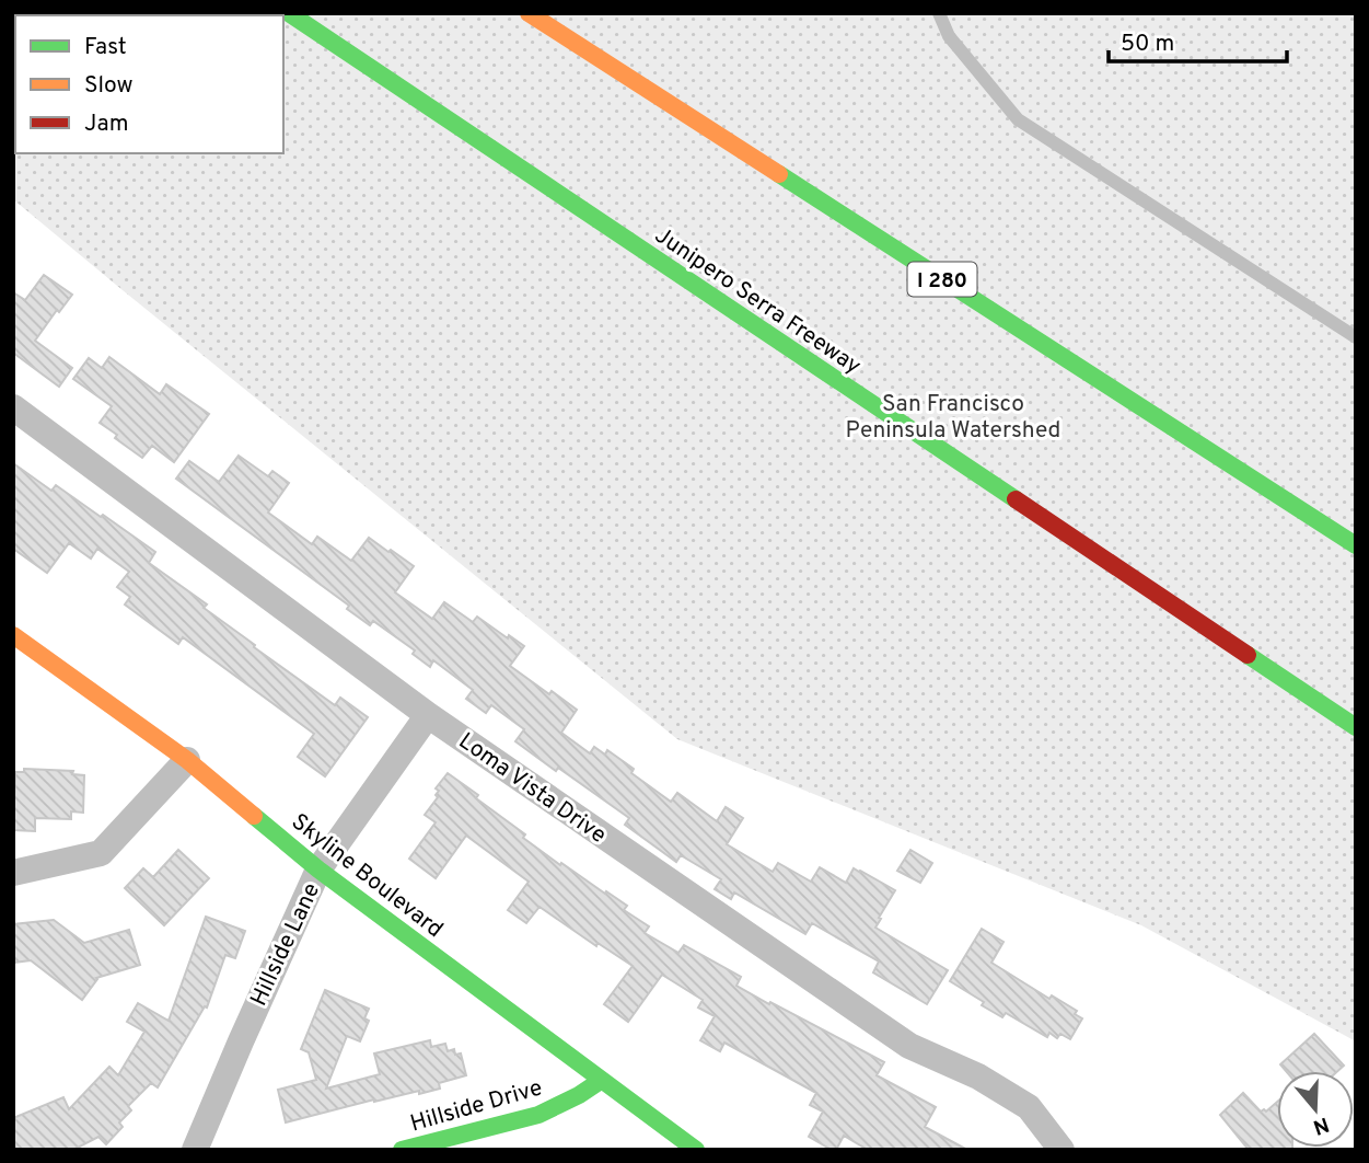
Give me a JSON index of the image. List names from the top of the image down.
{
  "streets": {
    "main road": [
      "I 280",
      "Junipero Serra Freeway",
      "Skyline Boulevard",
      "Hillside Drive"
    ],
    "street": ["Loma Vista Drive", "Hillside Lane"]
  },
  "crossings": [
    ["Loma Vista Drive", "Hillside Lane"],
    ["Skyline Boulevard", "Hillside Lane"],
    ["Skyline Boulevard", "Hillside Drive"]
  ],
  "parks": ["San Francisco Peninsula Watershed"],
  "legend": ["Fast", "Slow", "Jam"],
  "scale_bar": "50 m",
  "north": "bottom"
}
